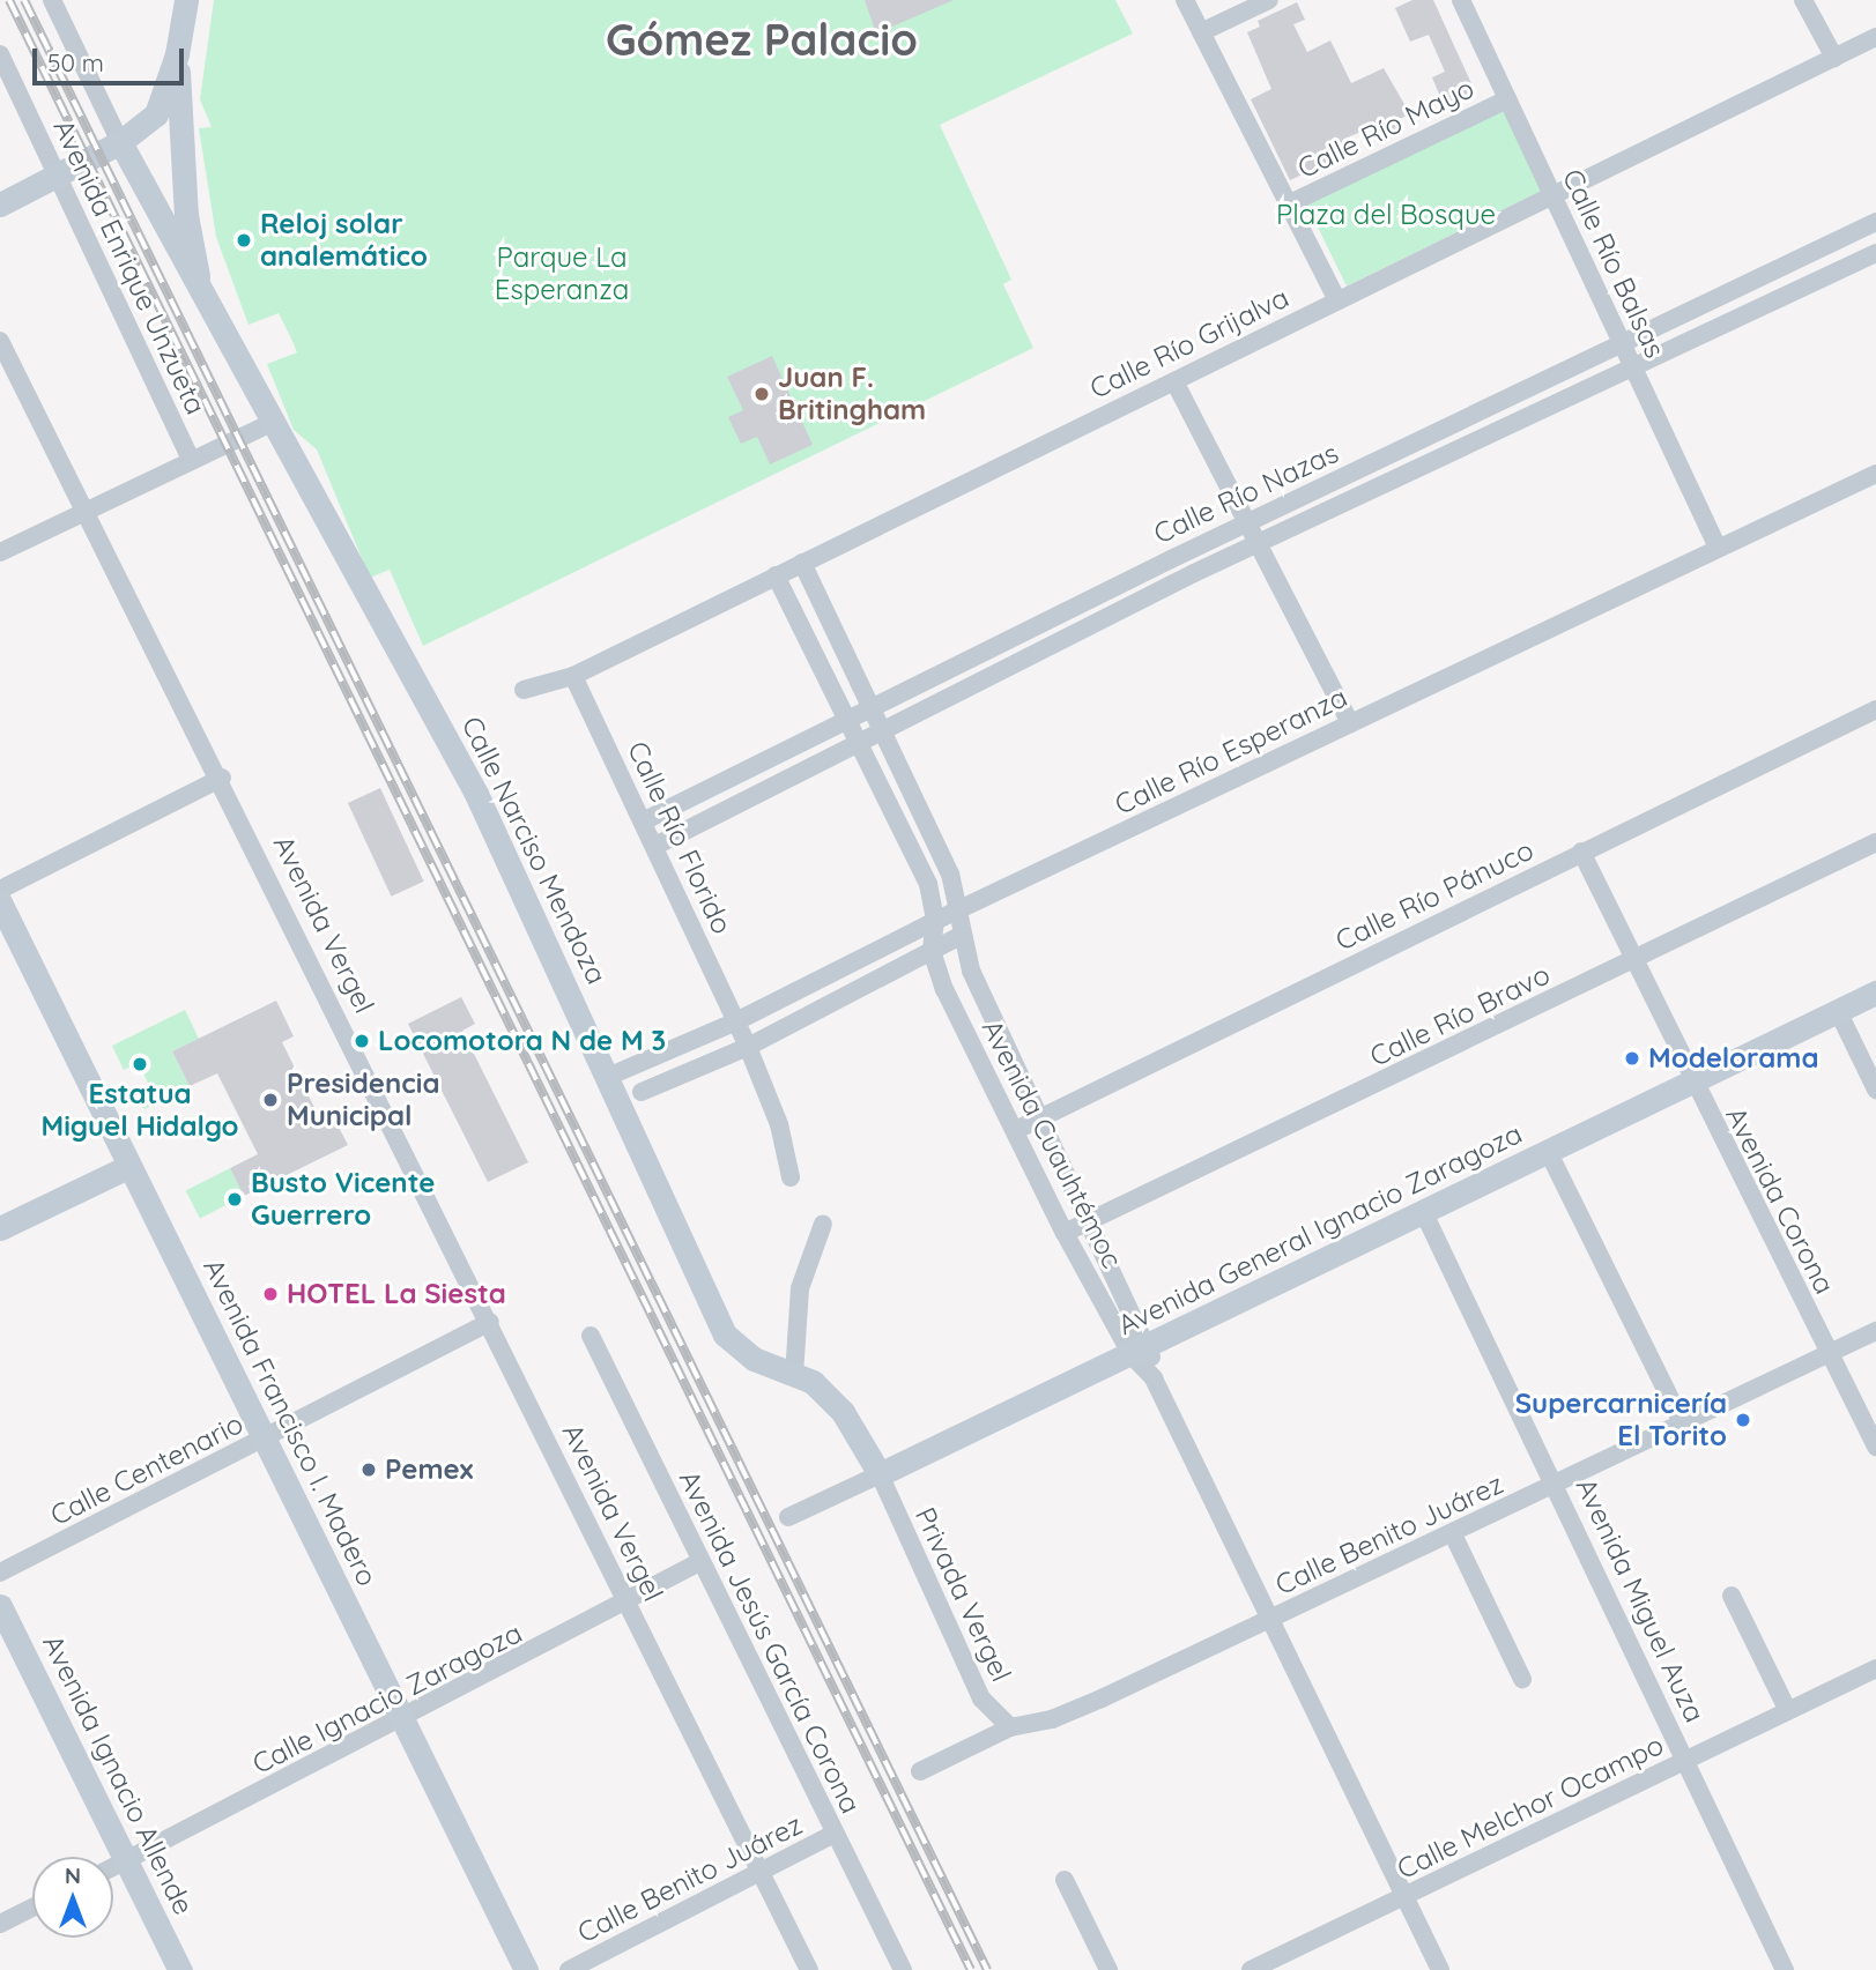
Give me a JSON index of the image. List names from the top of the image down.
{
  "streets": {
    "street": [
      "Calle Río Mayo",
      "Calle Río Balsas",
      "Avenida Enrique Unzueta",
      "Calle Río Grijalva",
      "Calle Río Nazas",
      "Calle Río Esperanza",
      "Calle Río Florido",
      "Calle Narciso Mendoza",
      "Calle Río Pánuco",
      "Avenida Vergel",
      "Calle Río Bravo",
      "Avenida Cuauhtémoc",
      "Avenida Corona",
      "Avenida General Ignacio Zaragoza",
      "Avenida Francisco I. Madero",
      "Calle Centenario",
      "Calle Benito Juárez",
      "Privada Vergel",
      "Avenida Miguel Auza",
      "Avenida Jesús García Corona",
      "Calle Ignacio Zaragoza",
      "Avenida Ignacio Allende",
      "Calle Melchor Ocampo"
    ]
  },
  "crossings": [
    ["Calle Río Mayo", "Calle Río Balsas"],
    ["Calle Río Balsas", "Calle Río Grijalva"],
    ["Calle Río Balsas", "Calle Río Nazas"],
    ["Calle Río Balsas", "Calle Río Esperanza"],
    ["Calle Río Grijalva", "Calle Río Florido"],
    ["Calle Río Grijalva", "Avenida Cuauhtémoc"],
    ["Calle Río Nazas", "Calle Río Florido"],
    ["Calle Río Nazas", "Avenida Cuauhtémoc"],
    ["Calle Río Esperanza", "Calle Río Florido"],
    ["Calle Río Esperanza", "Calle Narciso Mendoza"],
    ["Calle Río Esperanza", "Avenida Cuauhtémoc"],
    ["Calle Narciso Mendoza", "Avenida General Ignacio Zaragoza"],
    ["Calle Narciso Mendoza", "Privada Vergel"],
    ["Calle Río Pánuco", "Avenida Cuauhtémoc"],
    ["Calle Río Pánuco", "Avenida Corona"],
    ["Avenida Vergel", "Calle Centenario"],
    ["Avenida Vergel", "Calle Benito Juárez"],
    ["Avenida Vergel", "Calle Ignacio Zaragoza"],
    ["Calle Río Bravo", "Avenida Cuauhtémoc"],
    ["Calle Río Bravo", "Avenida Corona"],
    ["Avenida Cuauhtémoc", "Avenida General Ignacio Zaragoza"],
    ["Avenida Cuauhtémoc", "Calle Benito Juárez"],
    ["Avenida Cuauhtémoc", "Calle Melchor Ocampo"],
    ["Avenida Corona", "Avenida General Ignacio Zaragoza"],
    ["Avenida Corona", "Calle Benito Juárez"],
    ["Avenida General Ignacio Zaragoza", "Privada Vergel"],
    ["Avenida General Ignacio Zaragoza", "Avenida Miguel Auza"],
    ["Avenida Francisco I. Madero", "Calle Centenario"],
    ["Avenida Francisco I. Madero", "Calle Ignacio Zaragoza"],
    ["Calle Benito Juárez", "Privada Vergel"],
    ["Calle Benito Juárez", "Avenida Miguel Auza"],
    ["Calle Benito Juárez", "Avenida Jesús García Corona"],
    ["Avenida Miguel Auza", "Calle Melchor Ocampo"],
    ["Avenida Jesús García Corona", "Calle Ignacio Zaragoza"],
    ["Calle Ignacio Zaragoza", "Avenida Ignacio Allende"]
  ],
  "districts": ["Gómez Palacio"],
  "parks": ["Plaza del Bosque", "Parque La Esperanza"],
  "places": [
    "Reloj solar analemático",
    "Juan F. Britingham",
    "Locomotora N de M 3",
    "Modelorama",
    "Estatua Miguel Hidalgo",
    "Presidencia Municipal",
    "Busto Vicente Guerrero",
    "HOTEL La Siesta",
    "Supercarnicería El Torito",
    "Pemex"
  ],
  "scale_bar": "50 m",
  "north": "top"
}
